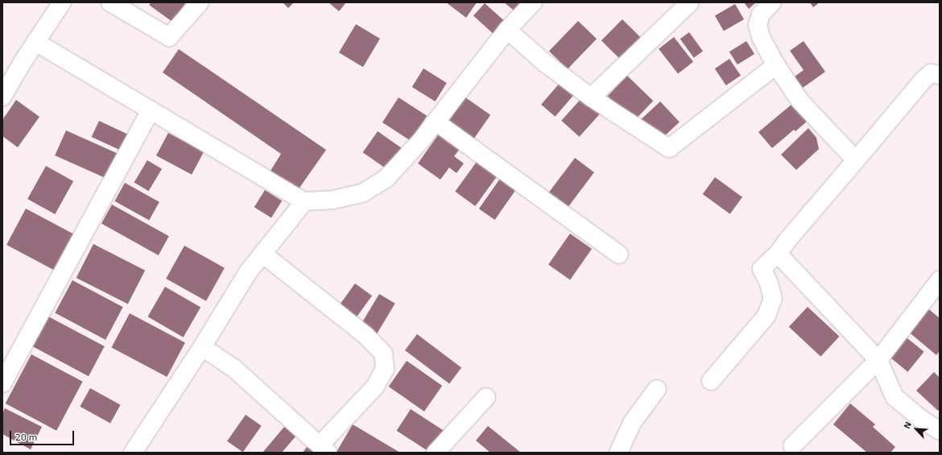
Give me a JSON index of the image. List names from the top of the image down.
{
  "scale_bar": "20 m",
  "north": "top left"
}
